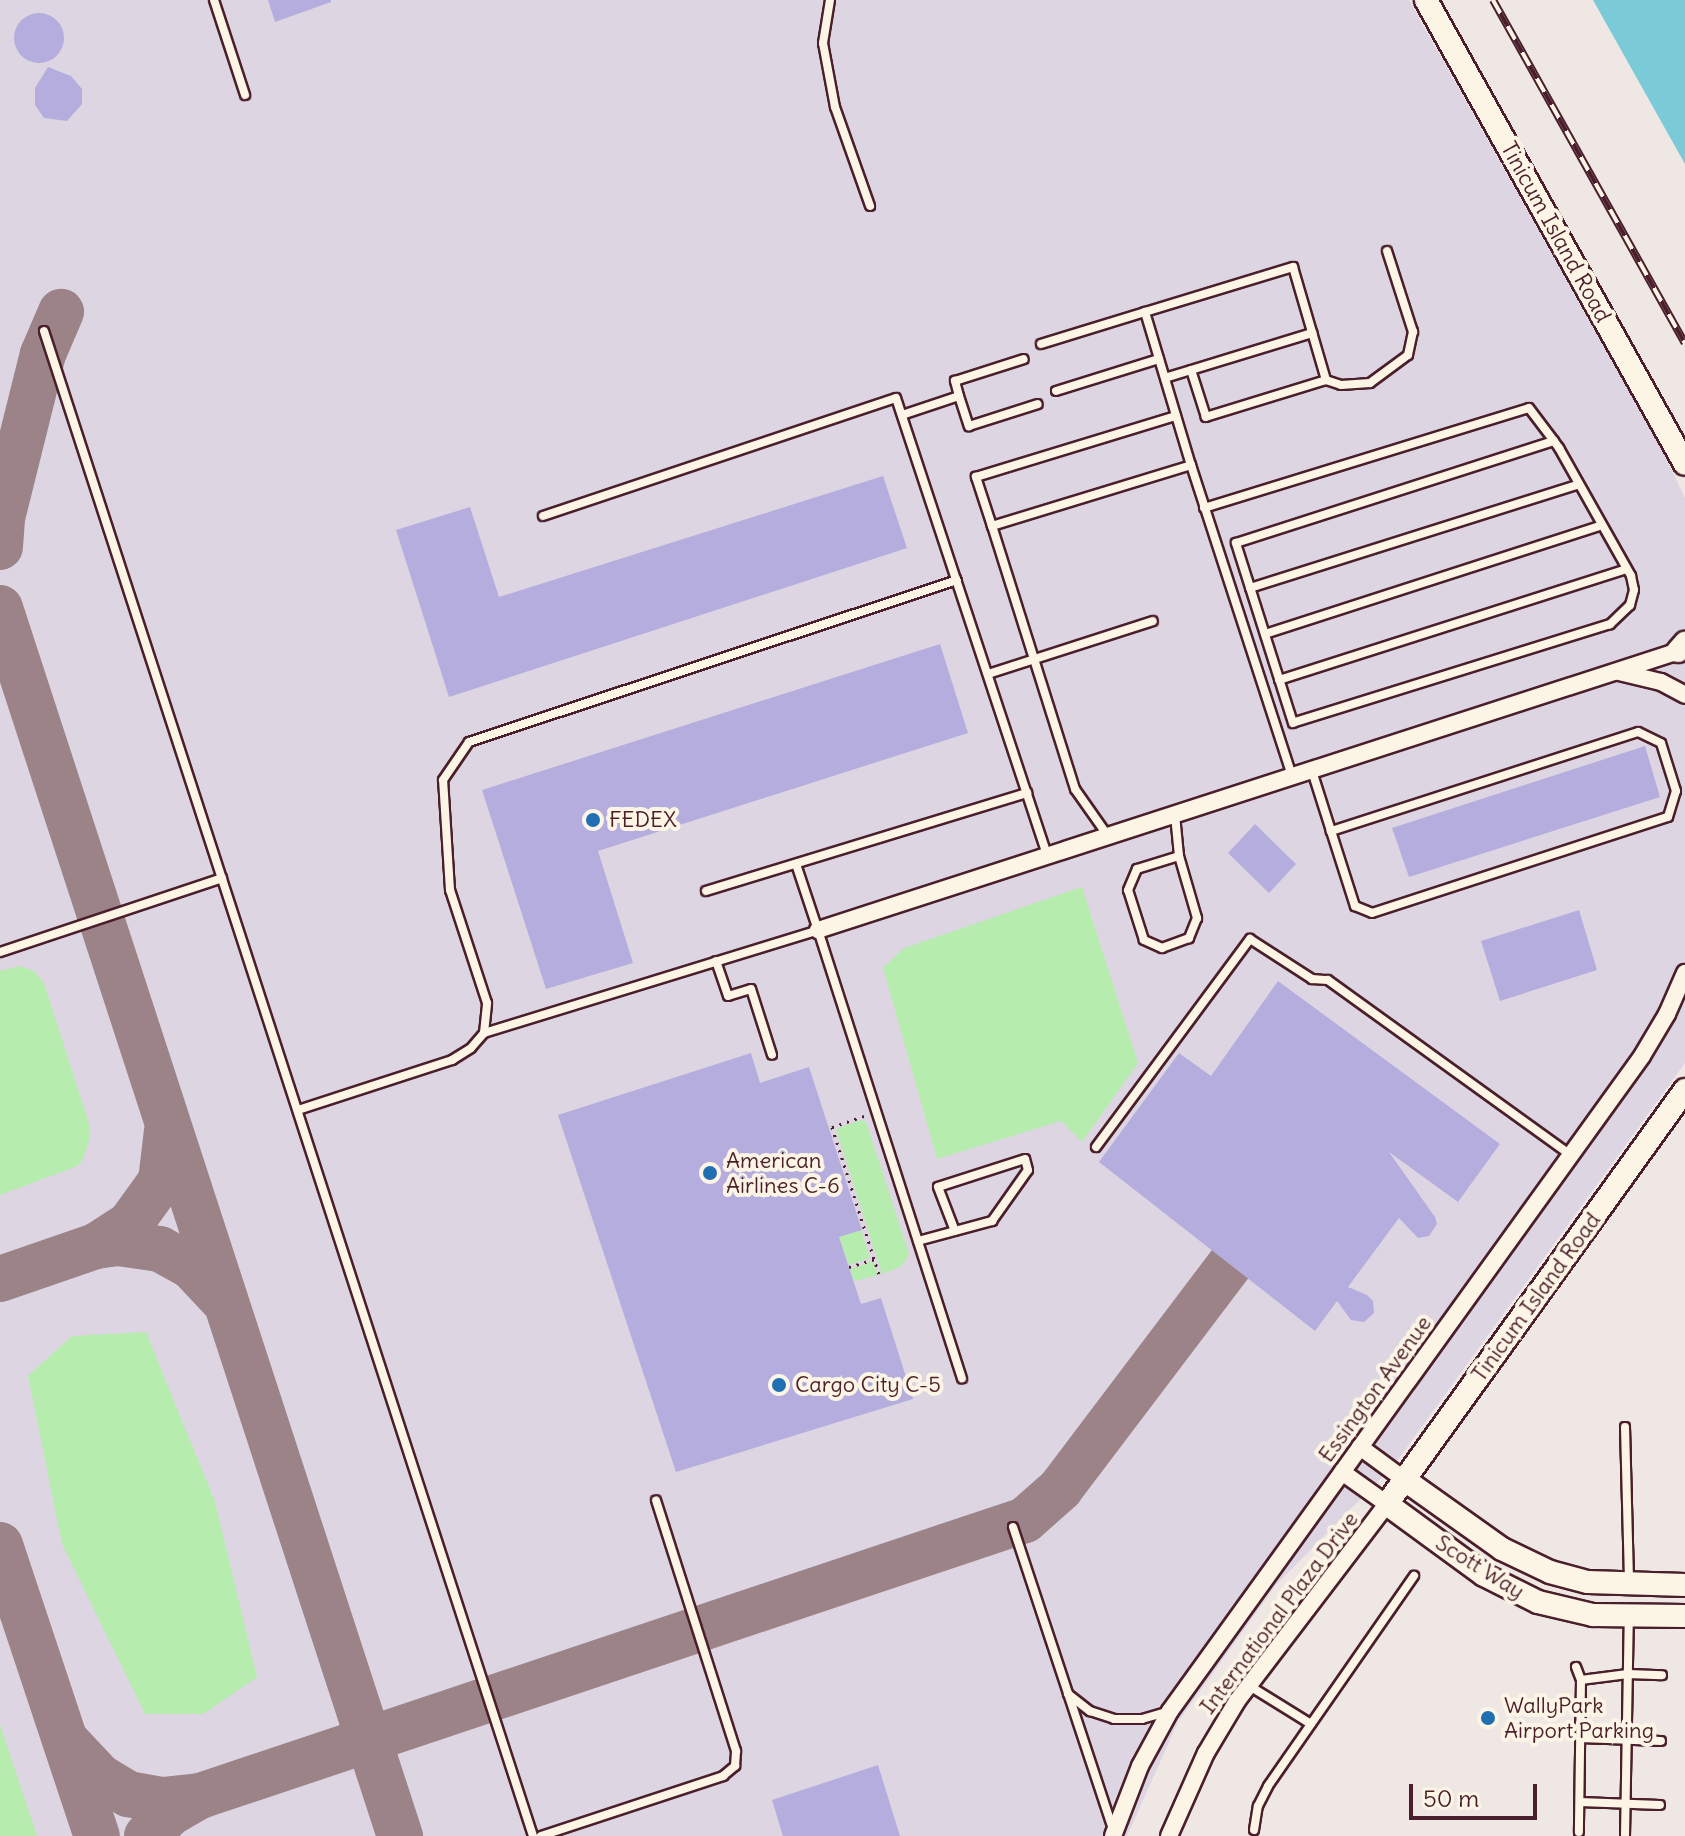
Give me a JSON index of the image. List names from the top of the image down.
{
  "streets": {
    "street": [
      "Tinicum Island Road",
      "Essington Avenue",
      "Scott Way",
      "International Plaza Drive"
    ]
  },
  "crossings": [
    ["Tinicum Island Road", "Scott Way"],
    ["Tinicum Island Road", "International Plaza Drive"],
    ["Essington Avenue", "Scott Way"],
    ["Scott Way", "International Plaza Drive"]
  ],
  "places": [
    "FEDEX",
    "American Airlines C-6",
    "Cargo City C-5",
    "WallyPark Airport Parking"
  ],
  "scale_bar": "50 m"
}
